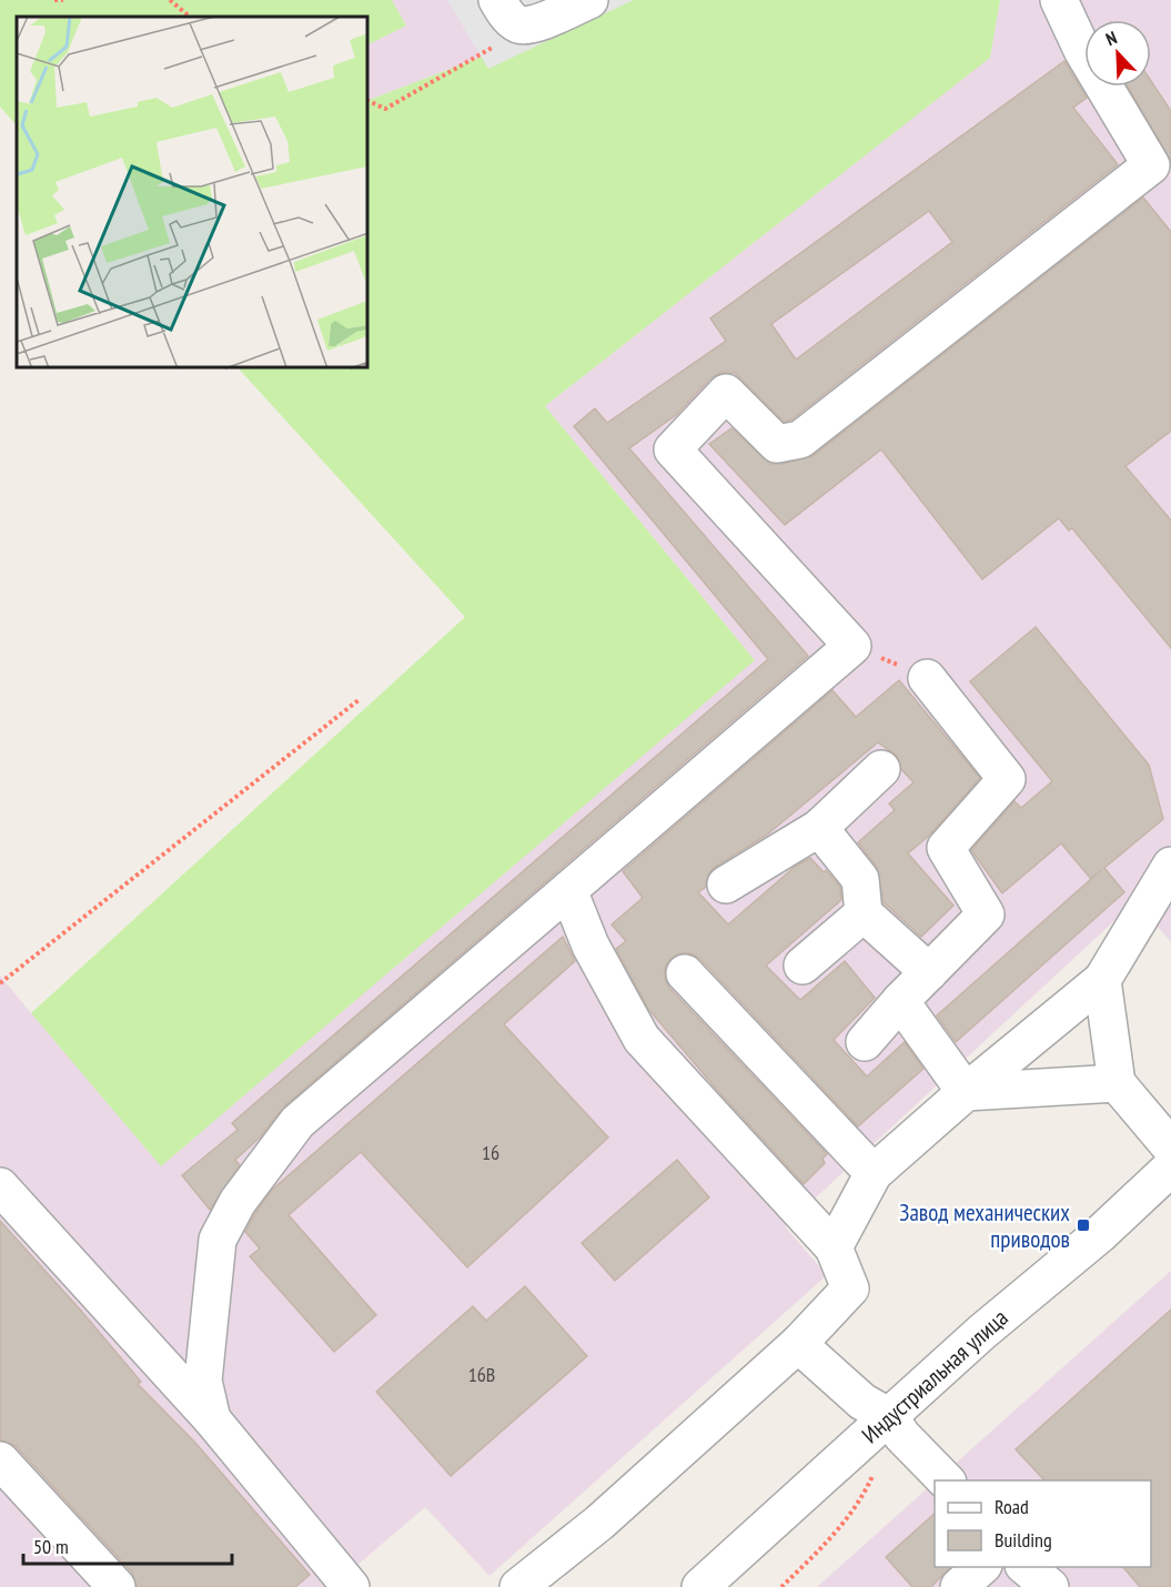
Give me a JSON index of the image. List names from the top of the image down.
{
  "streets": {
    "street": ["Индустриальная улица"]
  },
  "places": {
    "transit": ["Завод механических приводов"]
  },
  "house_numbers": ["16", "16В"],
  "legend": ["Road", "Building"],
  "scale_bar": "50 m",
  "north": "top left"
}
